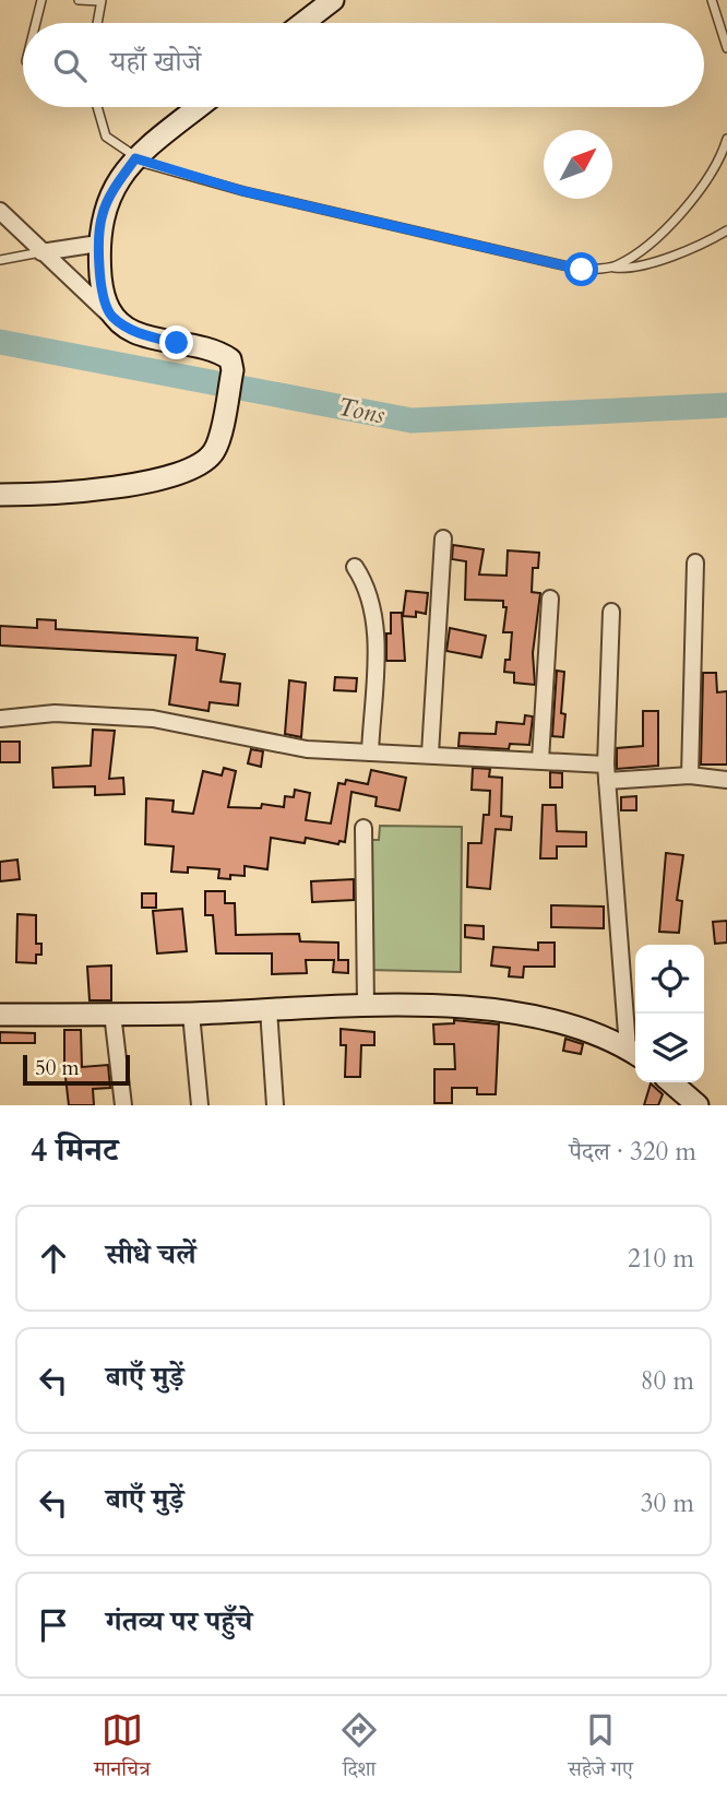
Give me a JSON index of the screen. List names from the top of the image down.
{
  "water": ["Tons"],
  "scale_bar": "50 m",
  "north": "top right",
  "page": {
    "search": "यहाँ खोजें",
    "scale": "50 m",
    "heading": ["4 मिनट", "पैदल · 320 m"],
    "list": [
      ["सीधे चलें", "210 m"],
      ["बाएँ मुड़ें", "80 m"],
      ["बाएँ मुड़ें", "30 m"],
      "गंतव्य पर पहुँचे"
    ],
    "nav": ["मानचित्र", "दिशा", "सहेजे गए"]
  }
}
